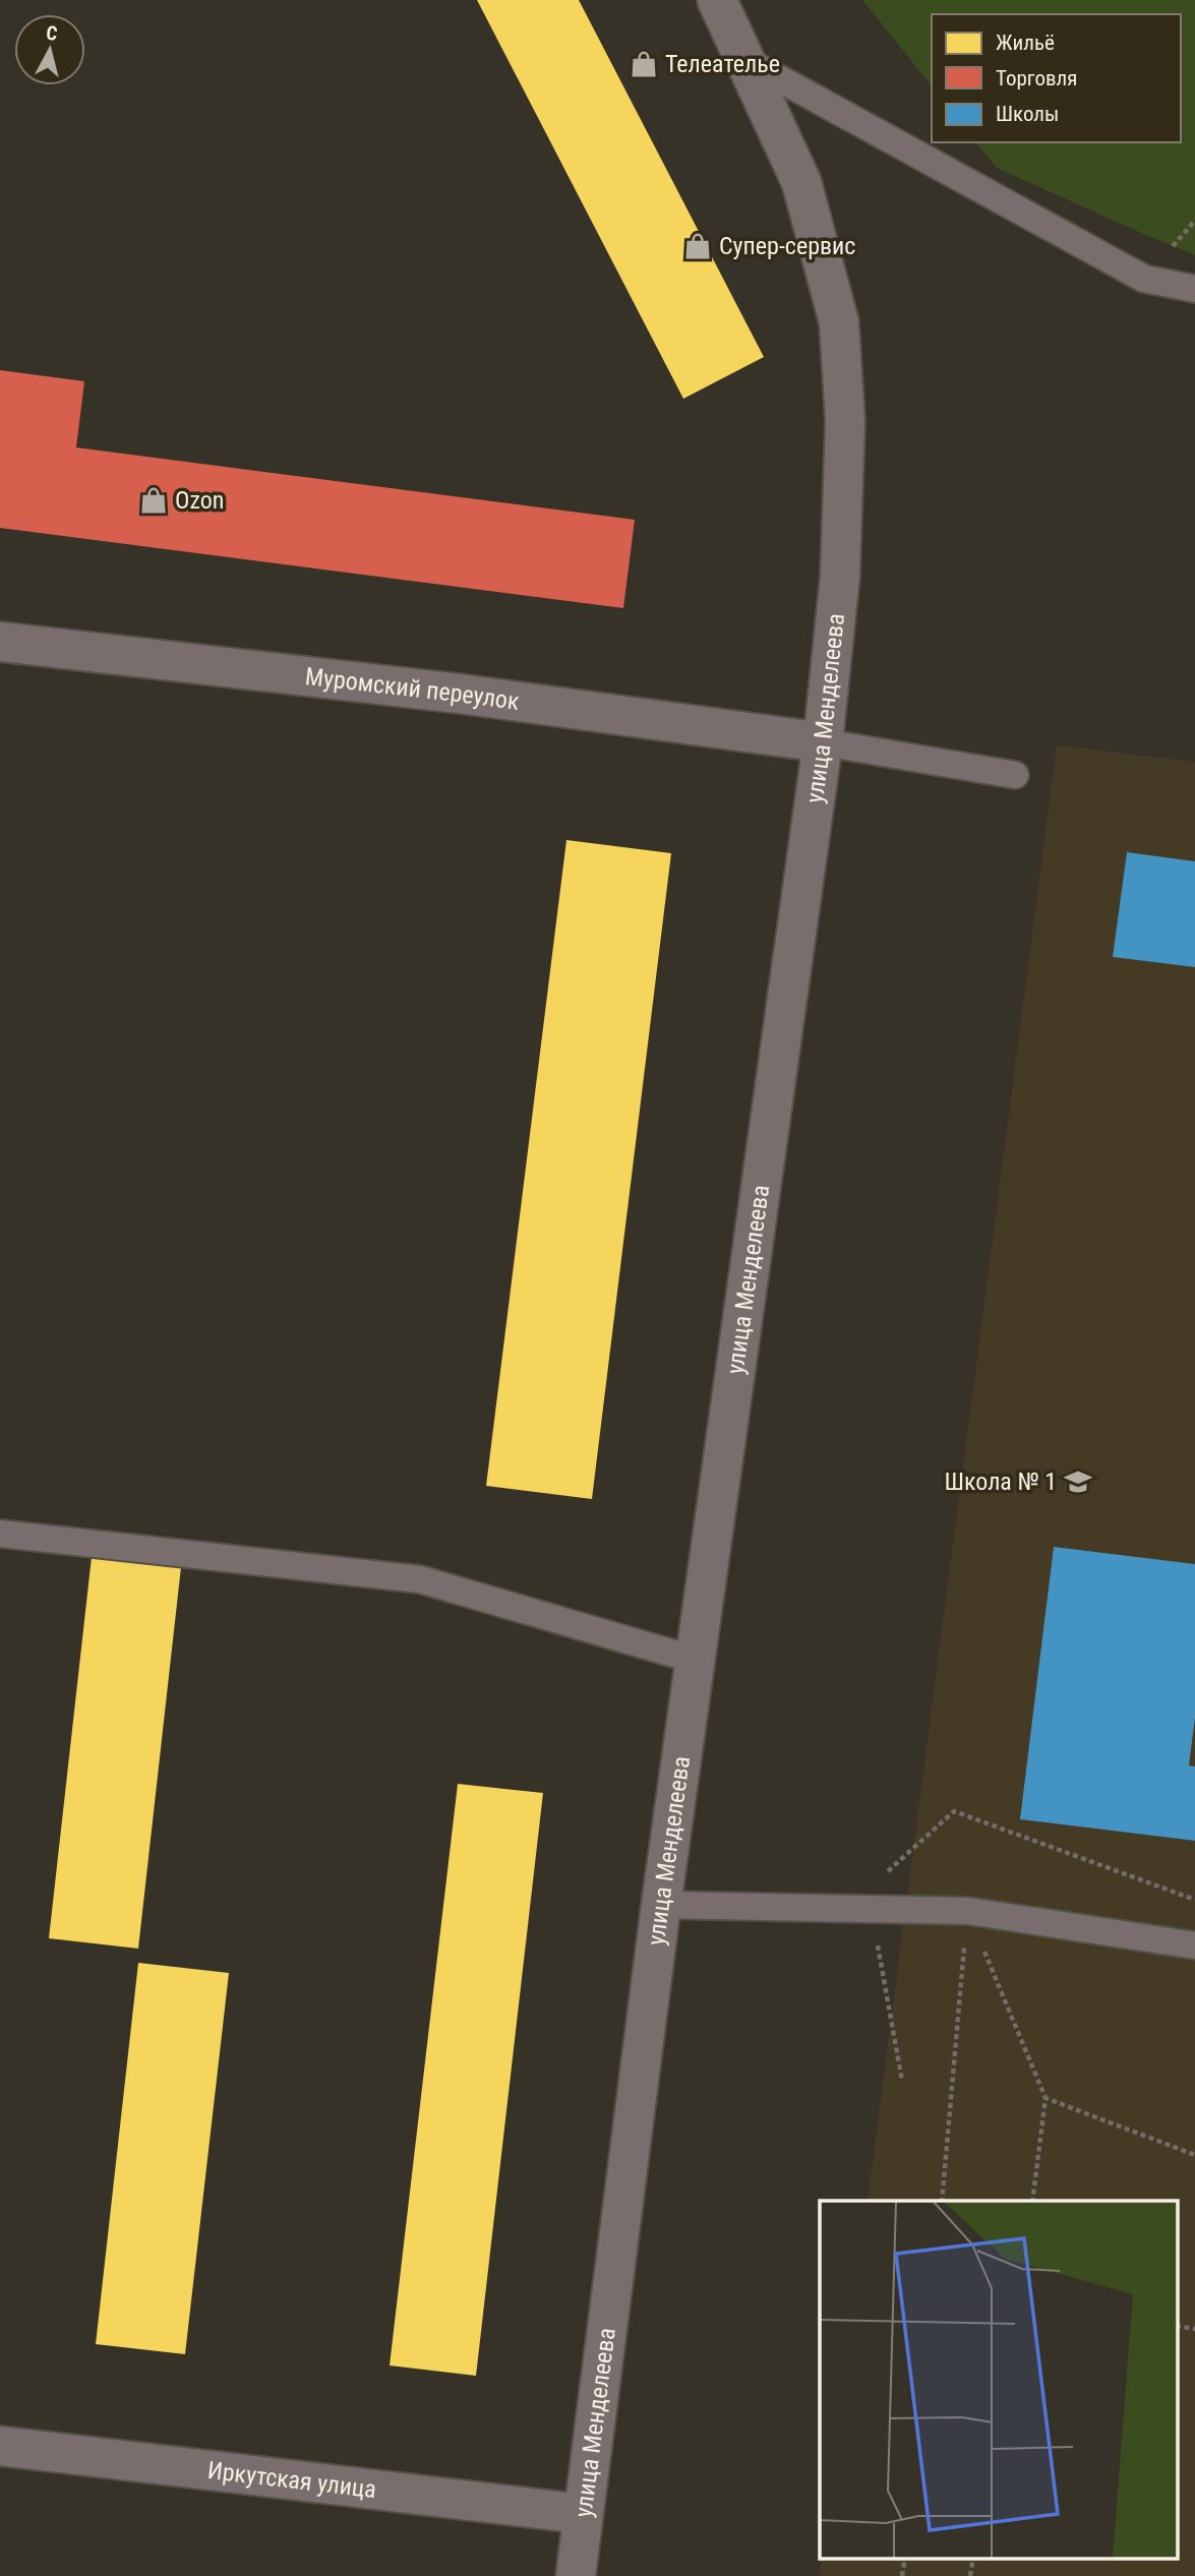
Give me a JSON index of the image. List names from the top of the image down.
{
  "streets": {
    "street": ["Муромский переулок", "улица Менделеева", "Иркутская улица"]
  },
  "crossings": [
    ["Муромский переулок", "улица Менделеева"],
    ["улица Менделеева", "Иркутская улица"]
  ],
  "places": {
    "shop": ["Телеателье", "Супер-сервис", "Ozon"],
    "school or university": ["Школа № 1"]
  },
  "legend": ["Жильё", "Торговля", "Школы"],
  "north": "top"
}
